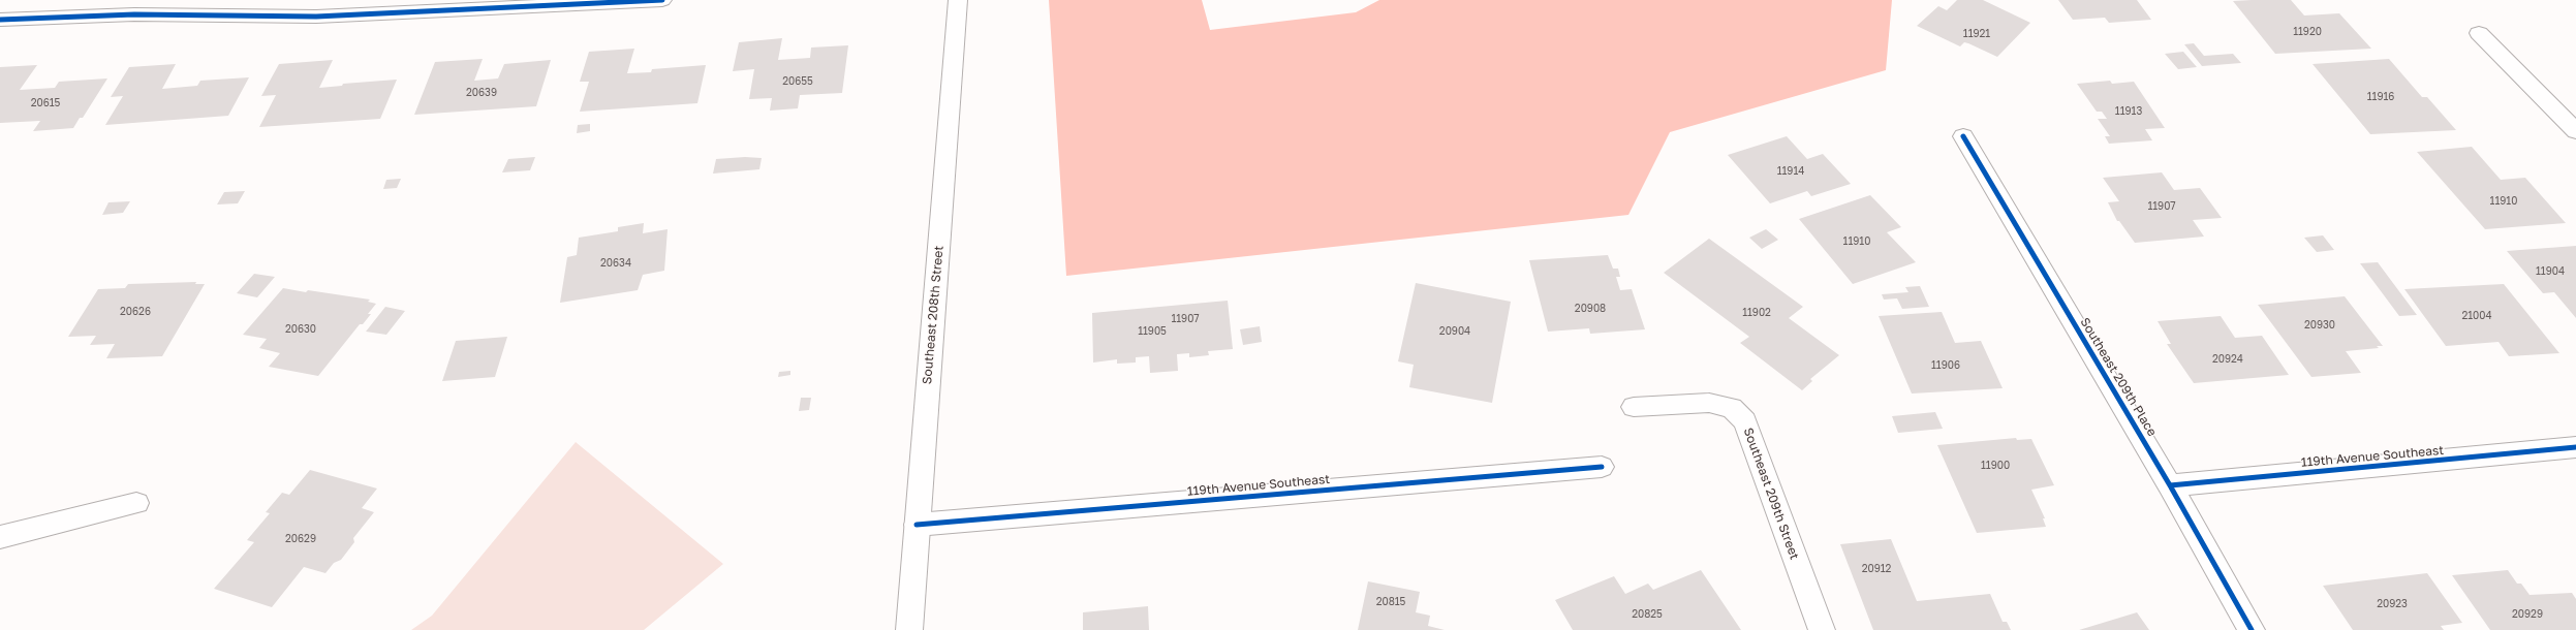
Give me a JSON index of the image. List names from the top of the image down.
{
  "streets": {
    "street": [
      "Southeast 208th Street",
      "Southeast 209th Place",
      "119th Avenue Southeast",
      "Southeast 209th Street"
    ]
  },
  "crossings": [
    ["Southeast 208th Street", "119th Avenue Southeast"],
    ["Southeast 209th Place", "119th Avenue Southeast"]
  ],
  "house_numbers": [
    "11920",
    "11921",
    "20655",
    "20639",
    "11916",
    "20615",
    "11913",
    "11914",
    "11910",
    "11907",
    "11910",
    "20634",
    "11904",
    "20908",
    "20626",
    "11902",
    "21004",
    "11907",
    "20930",
    "20630",
    "11905",
    "20904",
    "20924",
    "11906",
    "11900",
    "20629",
    "20912",
    "20815",
    "20923",
    "20825",
    "20929"
  ]
}
